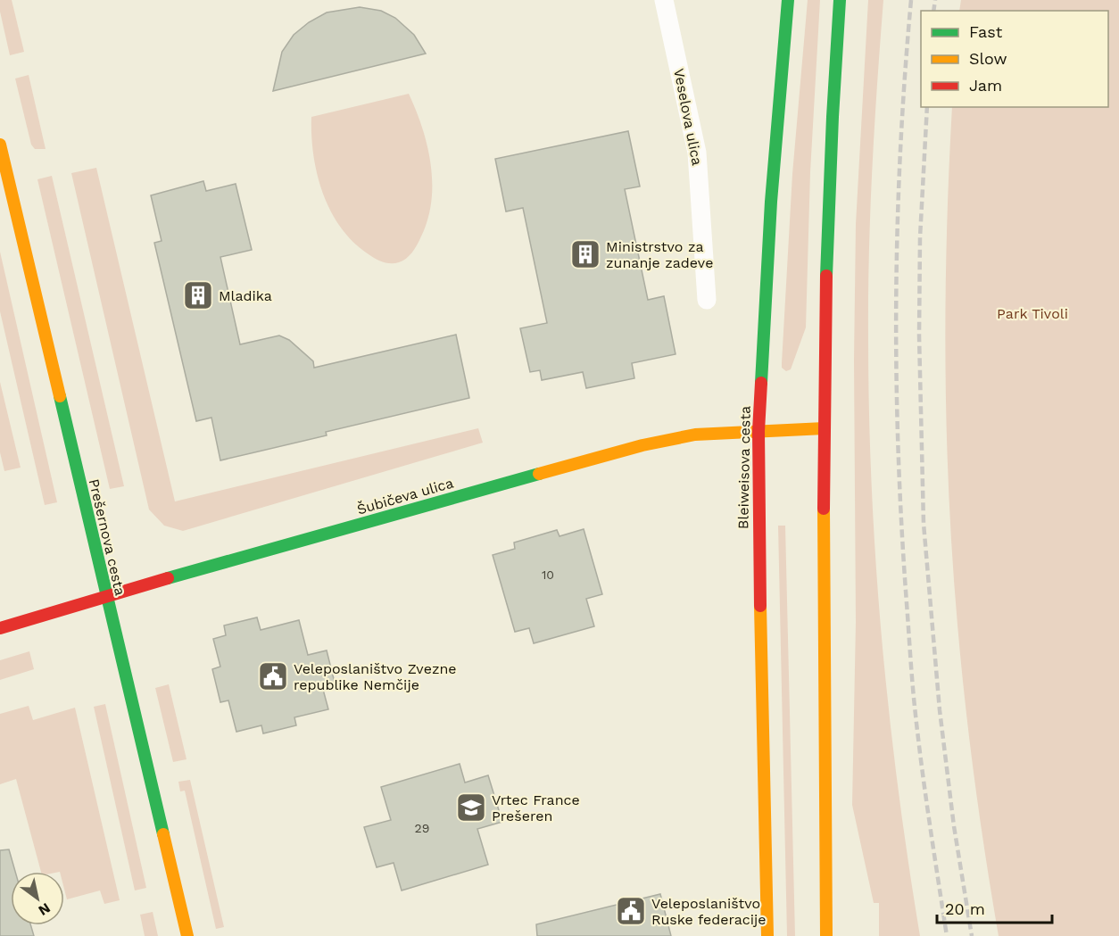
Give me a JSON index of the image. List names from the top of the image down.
{
  "streets": {
    "main road": ["Bleiweisova cesta", "Šubičeva ulica", "Prešernova cesta"],
    "lane": ["Veselova ulica"]
  },
  "crossings": [
    ["Bleiweisova cesta", "Šubičeva ulica"],
    ["Šubičeva ulica", "Prešernova cesta"]
  ],
  "parks": ["Park Tivoli"],
  "places": {
    "building": ["Ministrstvo za zunanje zadeve", "Mladika"],
    "public building": ["Veleposlaništvo Zvezne republike Nemčije", "Veleposlaništvo Ruske federacije"],
    "school or university": ["Vrtec France Prešeren"]
  },
  "house_numbers": ["10", "29"],
  "legend": ["Fast", "Slow", "Jam"],
  "scale_bar": "20 m",
  "north": "bottom right"
}
